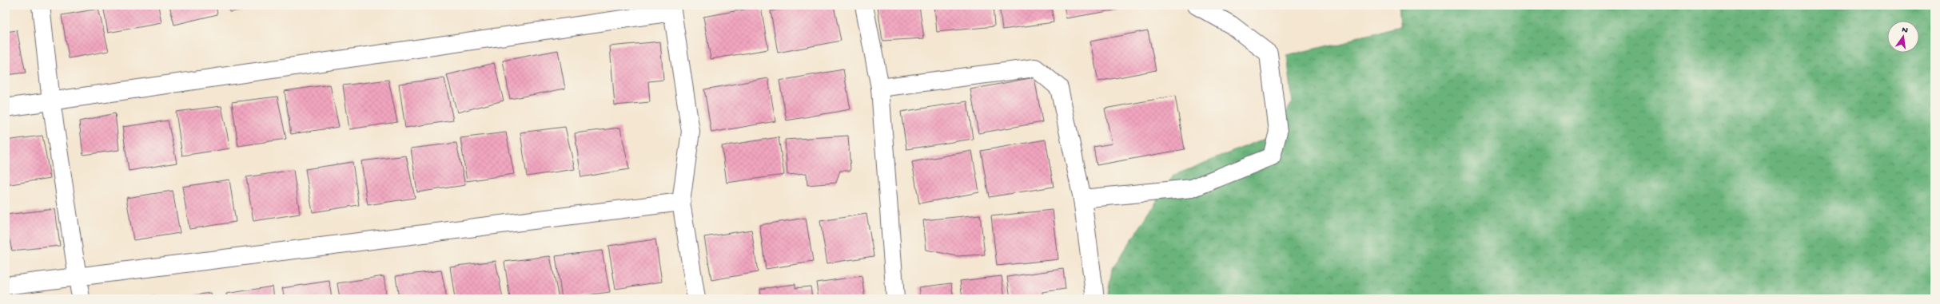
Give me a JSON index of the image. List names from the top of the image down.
{
  "north": "top"
}
